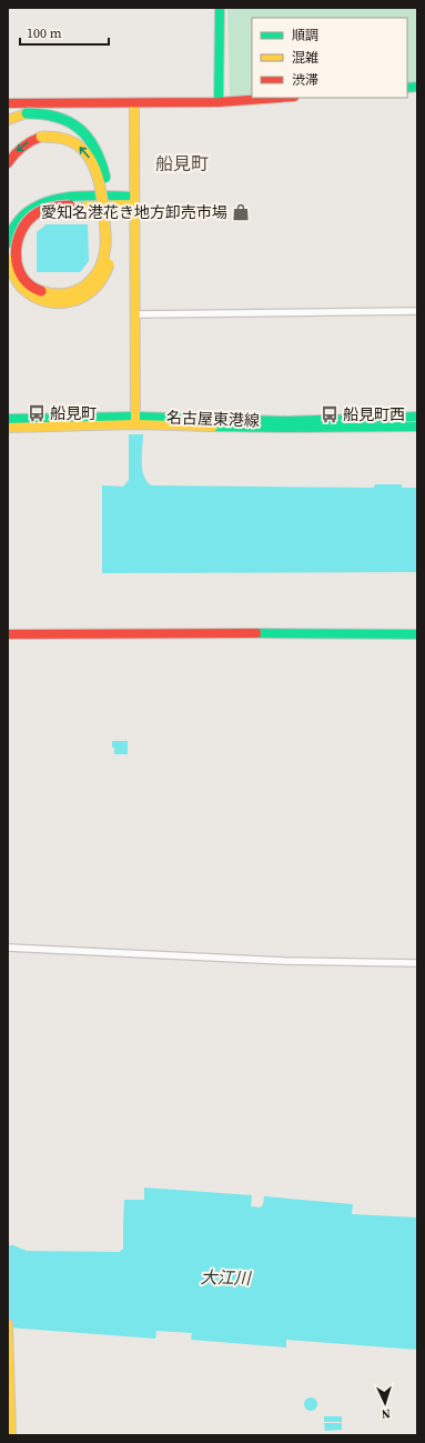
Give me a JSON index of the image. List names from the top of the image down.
{
  "streets": {
    "main road": ["名古屋東港線"]
  },
  "districts": ["船見町"],
  "water": ["大江川"],
  "places": {
    "shop": ["愛知名港花き地方卸売市場"],
    "bus stop": ["船見町", "船見町西"]
  },
  "legend": ["順調", "混雑", "渋滞"],
  "scale_bar": "100 m",
  "north": "bottom"
}
